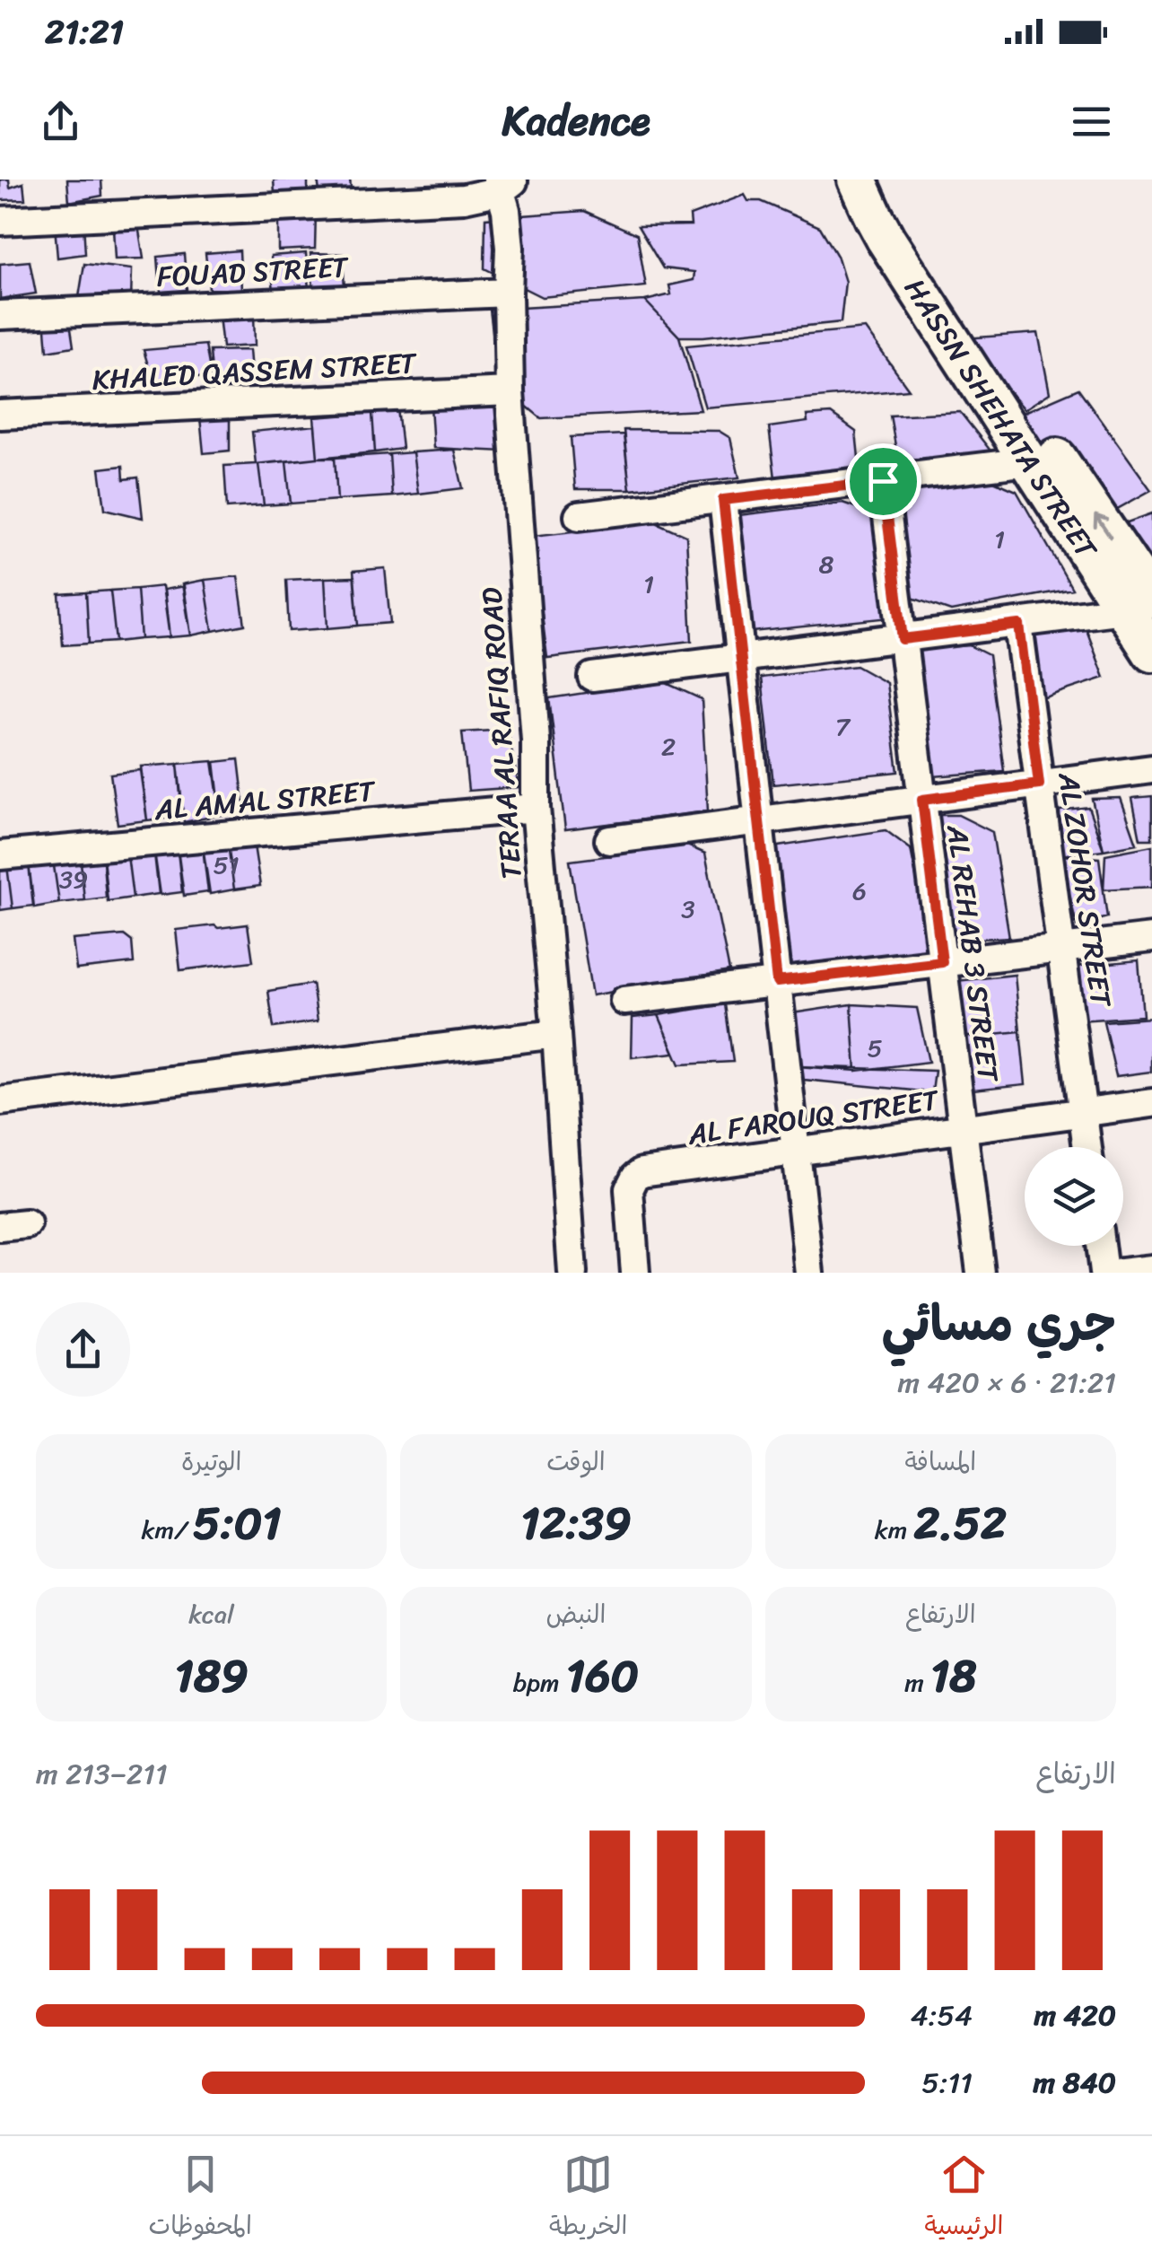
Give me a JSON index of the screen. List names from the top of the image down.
{
  "streets": {
    "main road": ["HASSN SHEHATA STREET"],
    "street": [
      "FOUAD STREET",
      "KHALED QASSEM STREET",
      "TERAA AL RAFIQ ROAD",
      "AL AMAL STREET",
      "AL ZOHOR STREET",
      "AL REHAB 3 STREET",
      "AL FAROUQ STREET"
    ]
  },
  "crossings": [
    ["FOUAD STREET", "TERAA AL RAFIQ ROAD"],
    ["KHALED QASSEM STREET", "TERAA AL RAFIQ ROAD"],
    ["TERAA AL RAFIQ ROAD", "AL AMAL STREET"],
    ["AL ZOHOR STREET", "AL FAROUQ STREET"],
    ["AL REHAB 3 STREET", "AL FAROUQ STREET"]
  ],
  "house_numbers": [
    "1",
    "8",
    "1",
    "7",
    "2",
    "51",
    "39",
    "6",
    "3",
    "5"
  ],
  "page": {
    "status": "21:21",
    "header": "Kadence",
    "heading": ["جري مسائي", "21:21 · 6 × 420 m"],
    "stats": [
      ["المسافة", "2.52 km"],
      ["الوقت", "12:39"],
      ["الوتيرة", "5:01 /km"],
      ["الارتفاع", "18 m"],
      ["النبض", "160 bpm"],
      ["kcal", "189"]
    ],
    "chart": ["الارتفاع", "211–213 m"],
    "list": [
      {
        "name": "420 m",
        "note": "4:54"
      },
      {
        "name": "840 m",
        "note": "5:11"
      }
    ],
    "tabs": ["الرئيسية", "الخريطة", "المحفوظات"]
  }
}
